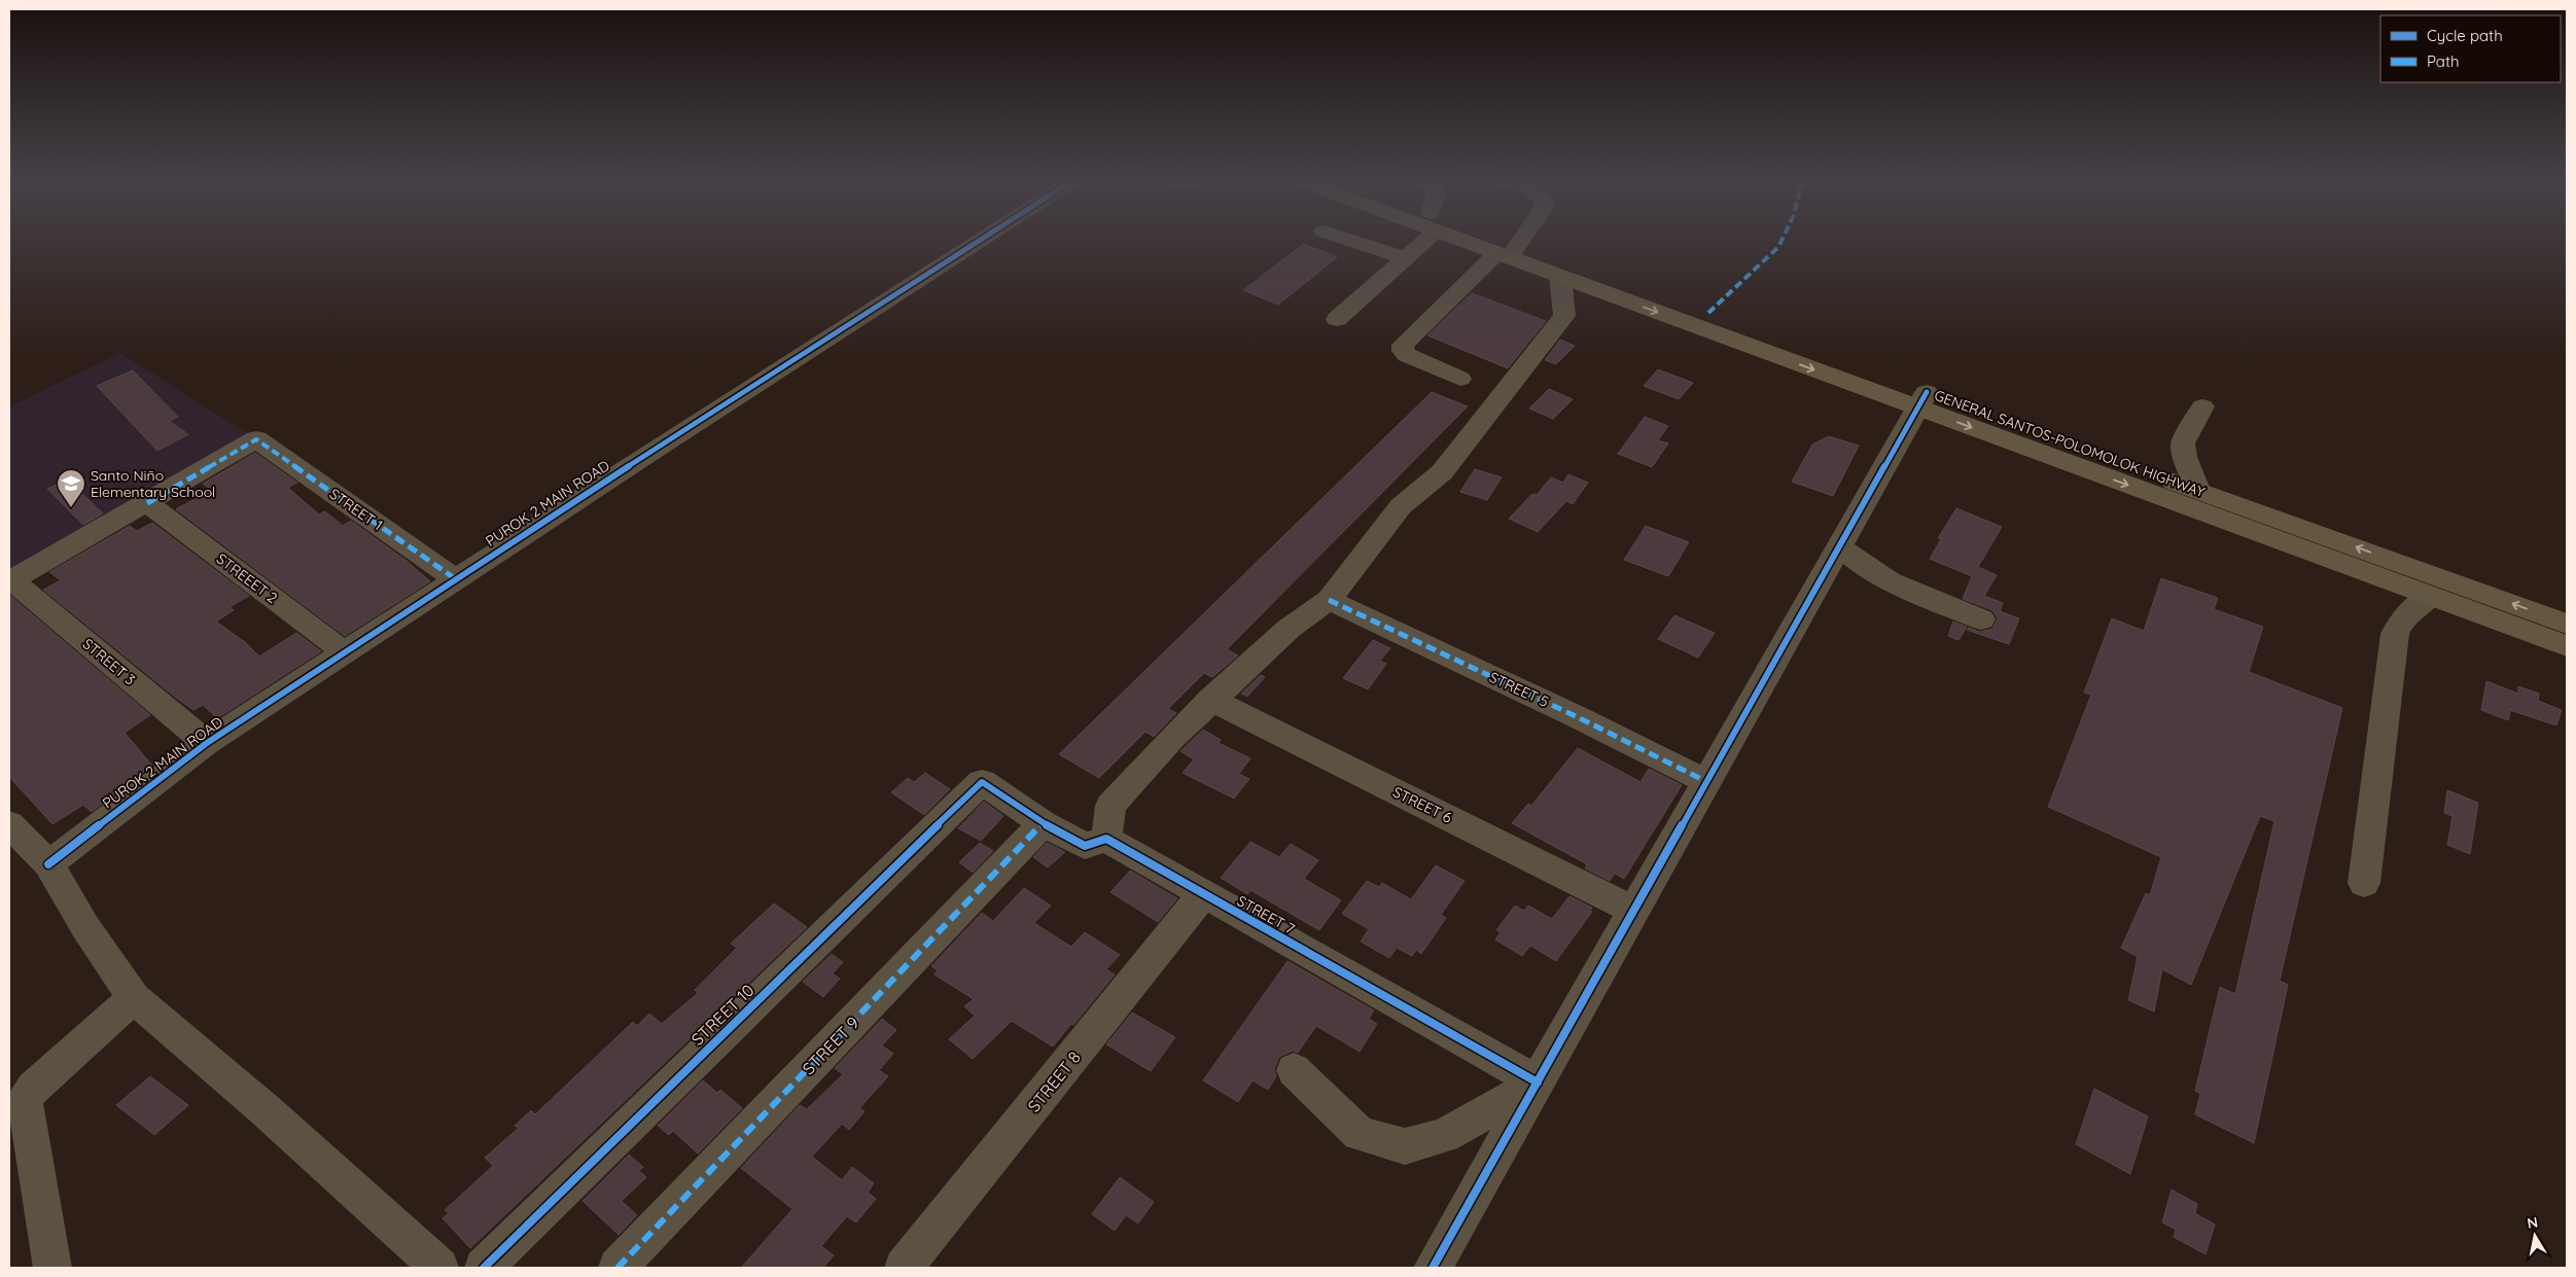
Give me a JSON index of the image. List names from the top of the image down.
{
  "streets": {
    "highway": ["GENERAL SANTOS-POLOMOLOK HIGHWAY"],
    "street": [
      "PUROK 2 MAIN ROAD",
      "STREET 1",
      "STREEET 2",
      "STREET 3",
      "STREET 5",
      "STREET 6",
      "STREET 7",
      "STREET 10",
      "STREET 9",
      "STREET 8"
    ]
  },
  "crossings": [
    ["PUROK 2 MAIN ROAD", "STREET 1"],
    ["PUROK 2 MAIN ROAD", "STREEET 2"],
    ["PUROK 2 MAIN ROAD", "STREET 3"],
    ["STREET 1", "STREEET 2"],
    ["STREET 7", "STREET 8"],
    ["STREET 10", "STREET 9"]
  ],
  "places": {
    "school or university": ["Santo Niño Elementary School"]
  },
  "legend": ["Cycle path", "Path"],
  "north": "top"
}
